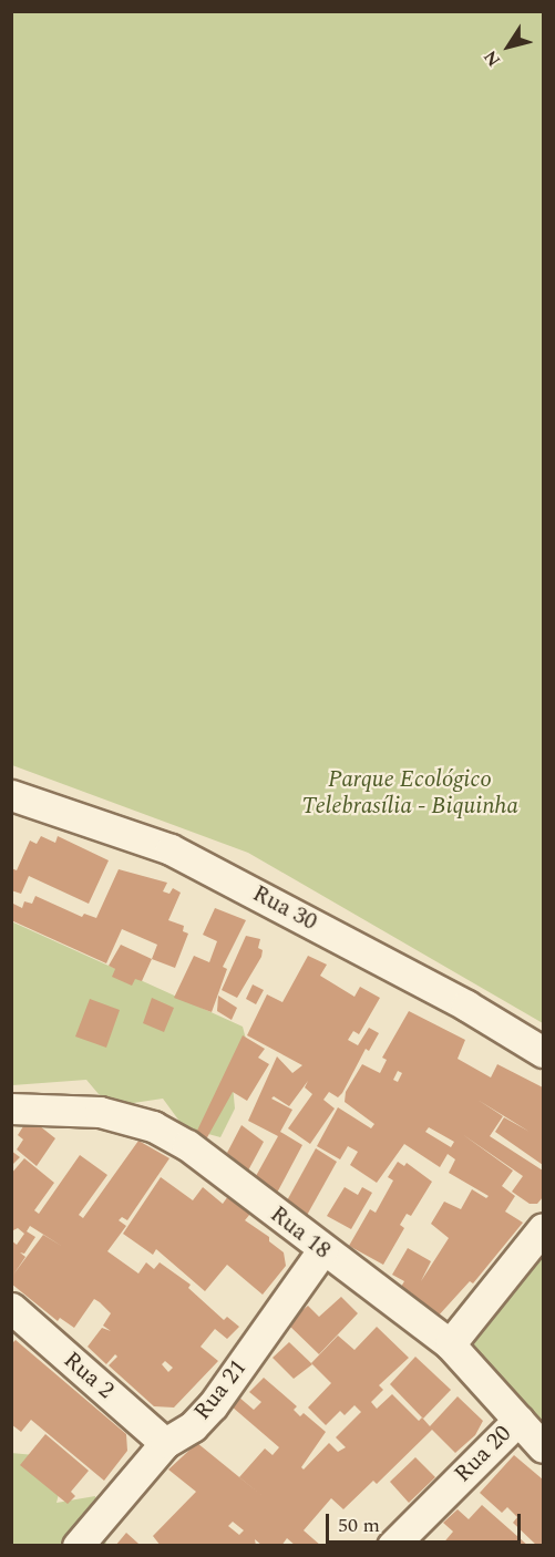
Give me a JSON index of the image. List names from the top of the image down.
{
  "streets": {
    "street": [
      "Rua 30",
      "Rua 18",
      "Rua 2",
      "Rua 21",
      "Rua 20"
    ]
  },
  "crossings": [
    ["Rua 18", "Rua 21"],
    ["Rua 18", "Rua 20"],
    ["Rua 2", "Rua 21"]
  ],
  "parks": ["Parque Ecológico Telebrasília - Biquinha"],
  "scale_bar": "50 m",
  "north": "bottom left"
}
